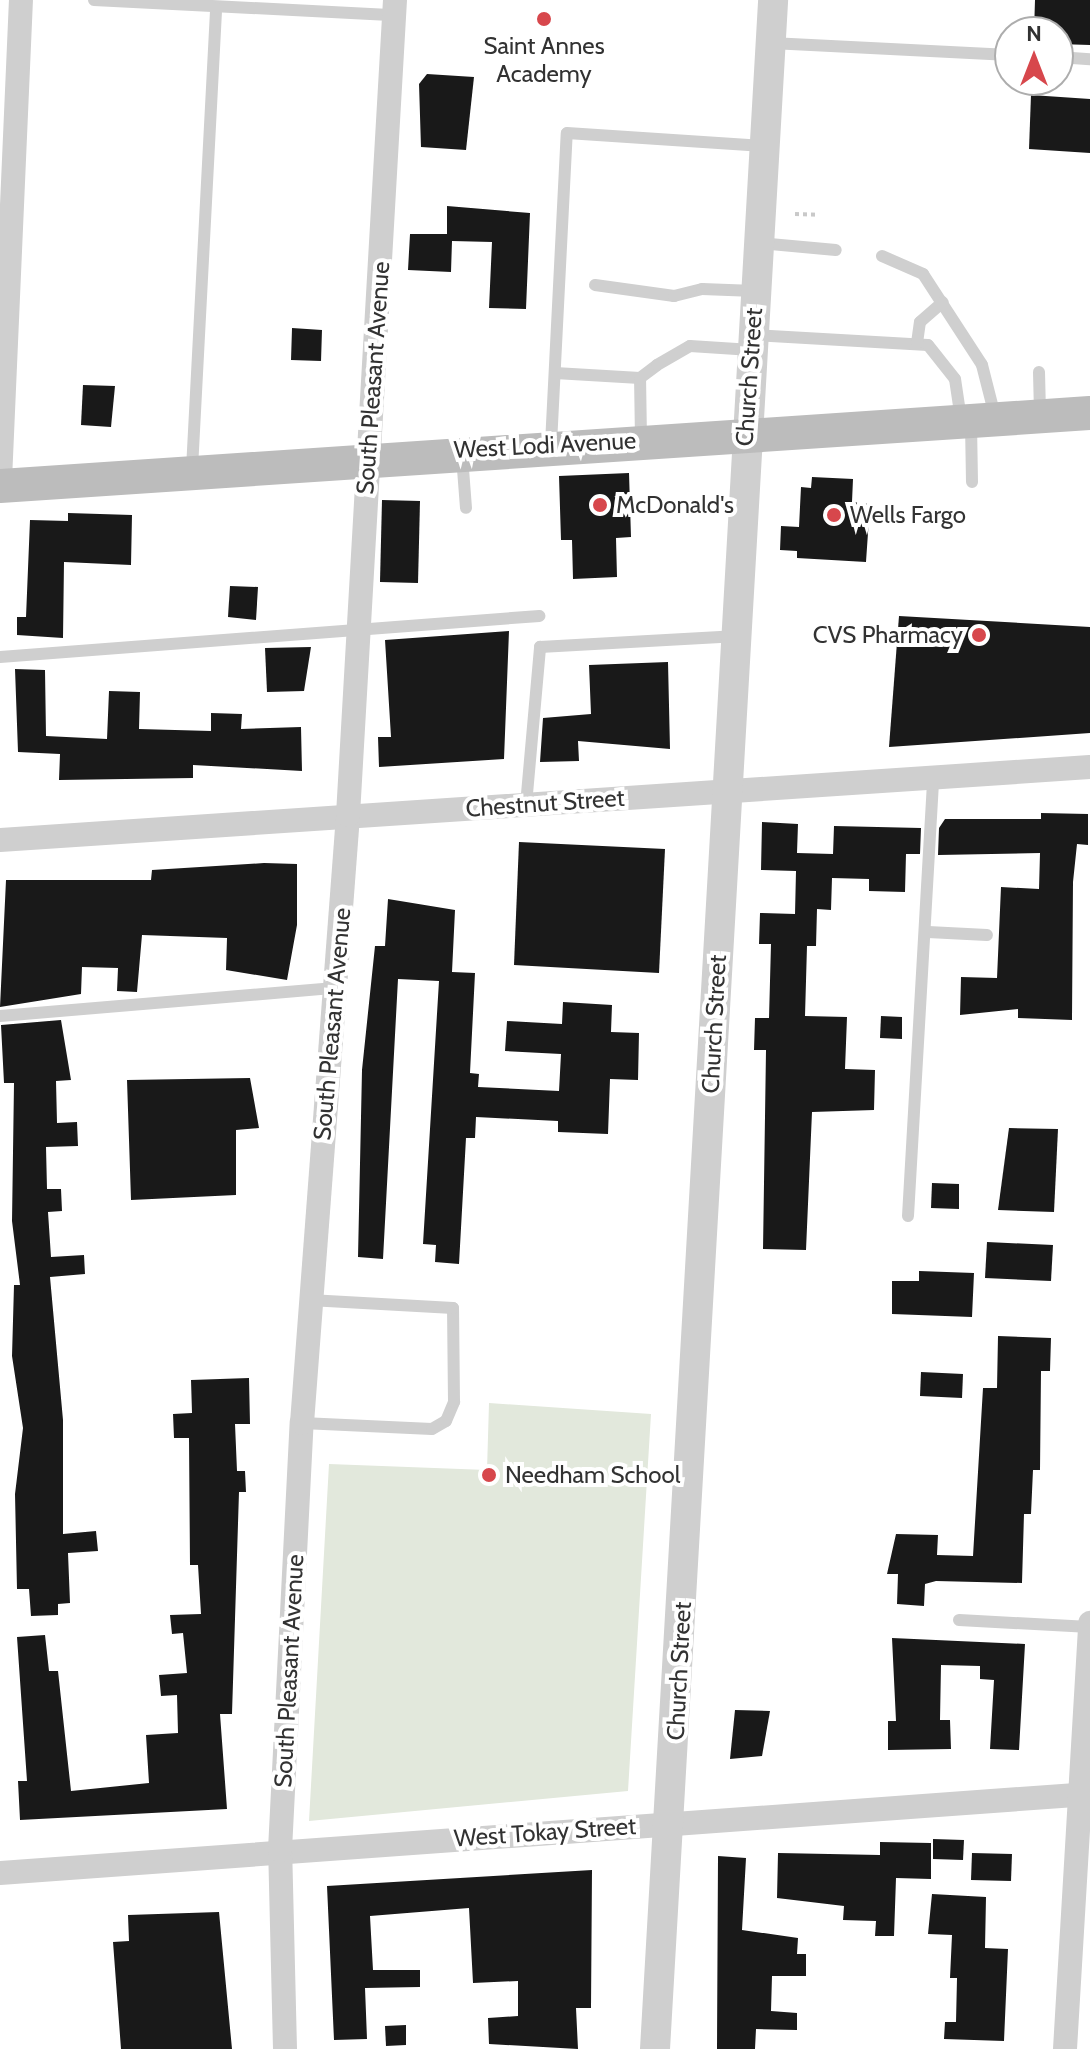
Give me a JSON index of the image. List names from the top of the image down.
{
  "streets": {
    "main road": ["West Lodi Avenue"],
    "street": [
      "Church Street",
      "South Pleasant Avenue",
      "Chestnut Street",
      "West Tokay Street"
    ]
  },
  "crossings": [
    ["Church Street", "West Lodi Avenue"],
    ["Church Street", "Chestnut Street"],
    ["Church Street", "West Tokay Street"],
    ["South Pleasant Avenue", "West Lodi Avenue"],
    ["South Pleasant Avenue", "Chestnut Street"],
    ["South Pleasant Avenue", "West Tokay Street"]
  ],
  "places": [
    "Saint Annes Academy",
    "McDonald's",
    "Wells Fargo",
    "CVS Pharmacy",
    "Needham School"
  ],
  "north": "top"
}
